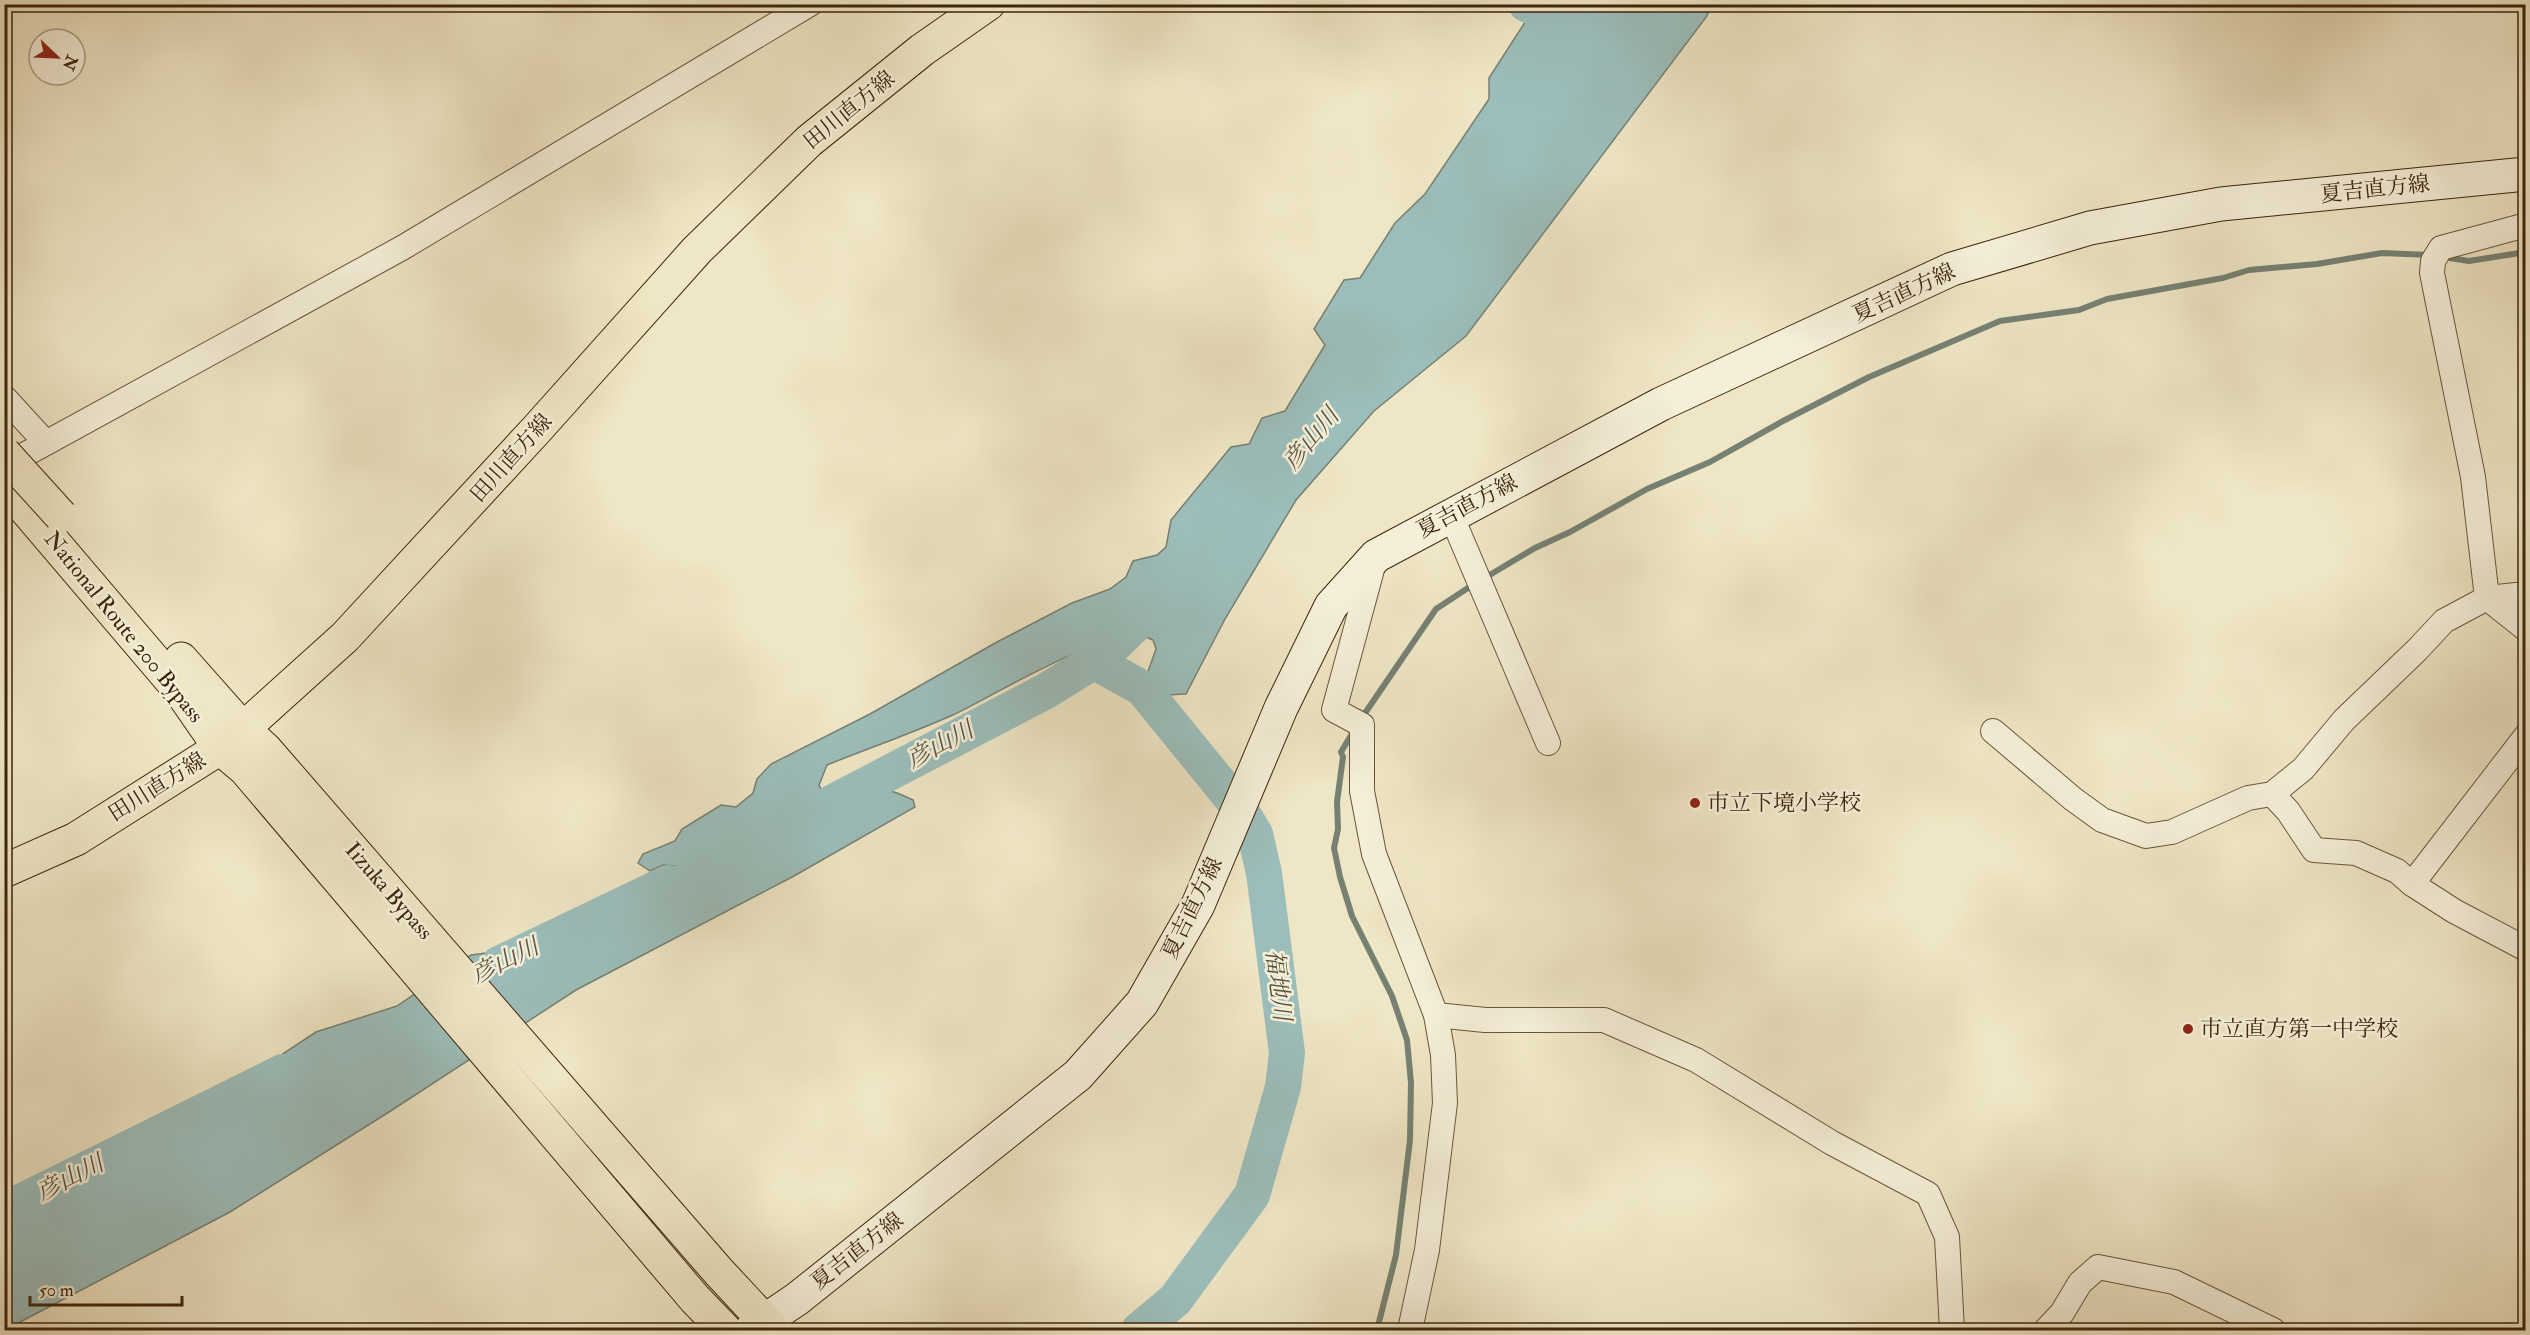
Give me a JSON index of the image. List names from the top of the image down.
{
  "streets": {
    "main road": [
      "田川直方線",
      "夏吉直方線",
      "National Route 200 Bypass",
      "Iizuka Bypass"
    ]
  },
  "crossings": [
    ["田川直方線", "Iizuka Bypass"],
    ["夏吉直方線", "Iizuka Bypass"],
    ["National Route 200 Bypass", "Iizuka Bypass"]
  ],
  "water": ["彦山川", "福地川"],
  "places": ["市立下境小学校", "市立直方第一中学校"],
  "scale_bar": "50 m",
  "north": "bottom right"
}
